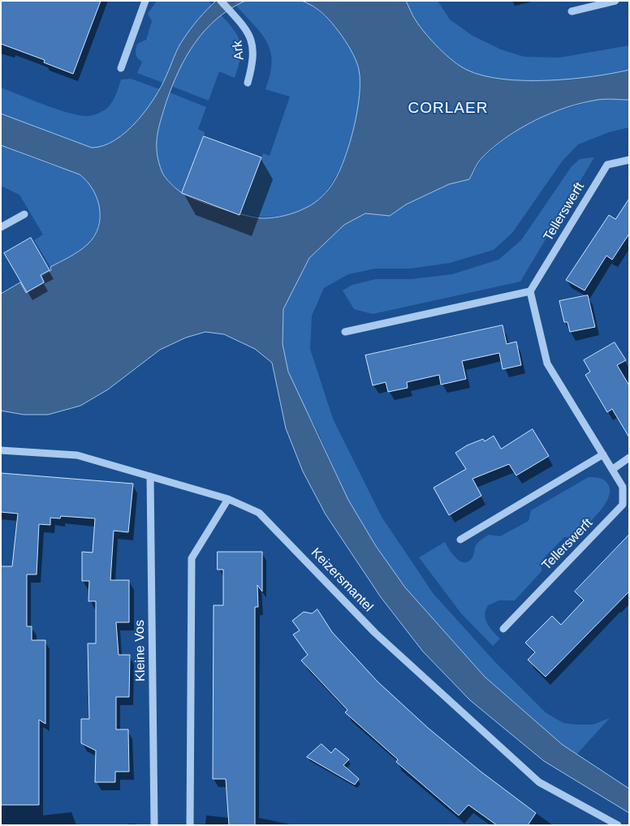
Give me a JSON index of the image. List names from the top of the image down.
{
  "streets": {
    "street": [
      "Ark",
      "Tellerswerft",
      "Keizersmantel",
      "Kleine Vos"
    ]
  },
  "crossings": [
    ["Keizersmantel", "Kleine Vos"]
  ],
  "districts": ["CORLAER"]
}
